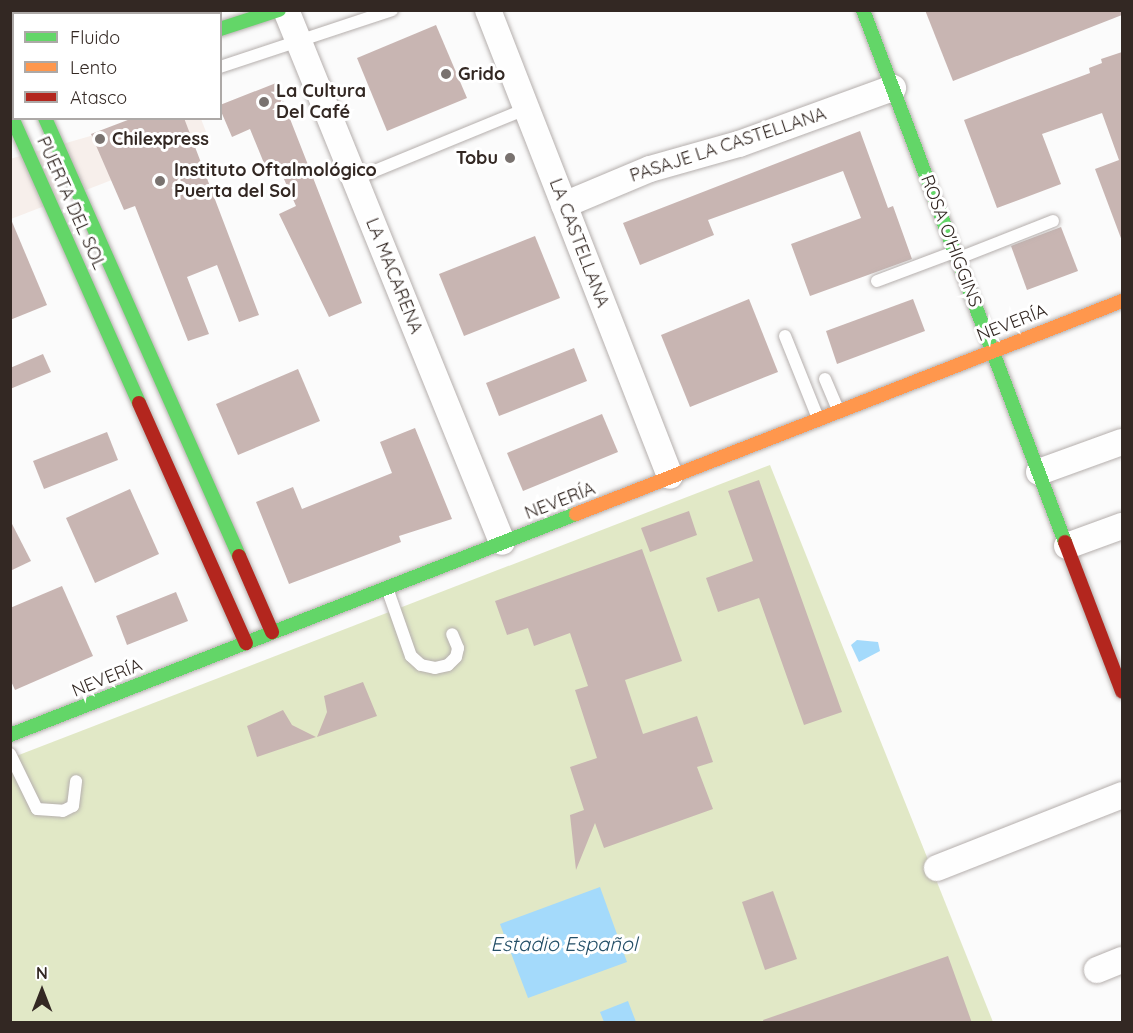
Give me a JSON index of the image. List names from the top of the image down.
{
  "streets": {
    "street": [
      "PASAJE LA CASTELLANA",
      "PUERTA DEL SOL",
      "ROSA O'HIGGINS",
      "LA CASTELLANA",
      "LA MACARENA",
      "NEVERÍA"
    ]
  },
  "crossings": [
    ["PASAJE LA CASTELLANA", "ROSA O'HIGGINS"],
    ["PASAJE LA CASTELLANA", "LA CASTELLANA"],
    ["PUERTA DEL SOL", "NEVERÍA"],
    ["ROSA O'HIGGINS", "NEVERÍA"],
    ["LA CASTELLANA", "NEVERÍA"],
    ["LA MACARENA", "NEVERÍA"]
  ],
  "water": ["Estadio Español"],
  "places": [
    "Grido",
    "La Cultura Del Café",
    "Chilexpress",
    "Tobu",
    "Instituto Oftalmológico Puerta del Sol"
  ],
  "legend": ["Fluido", "Lento", "Atasco"],
  "north": "top"
}
